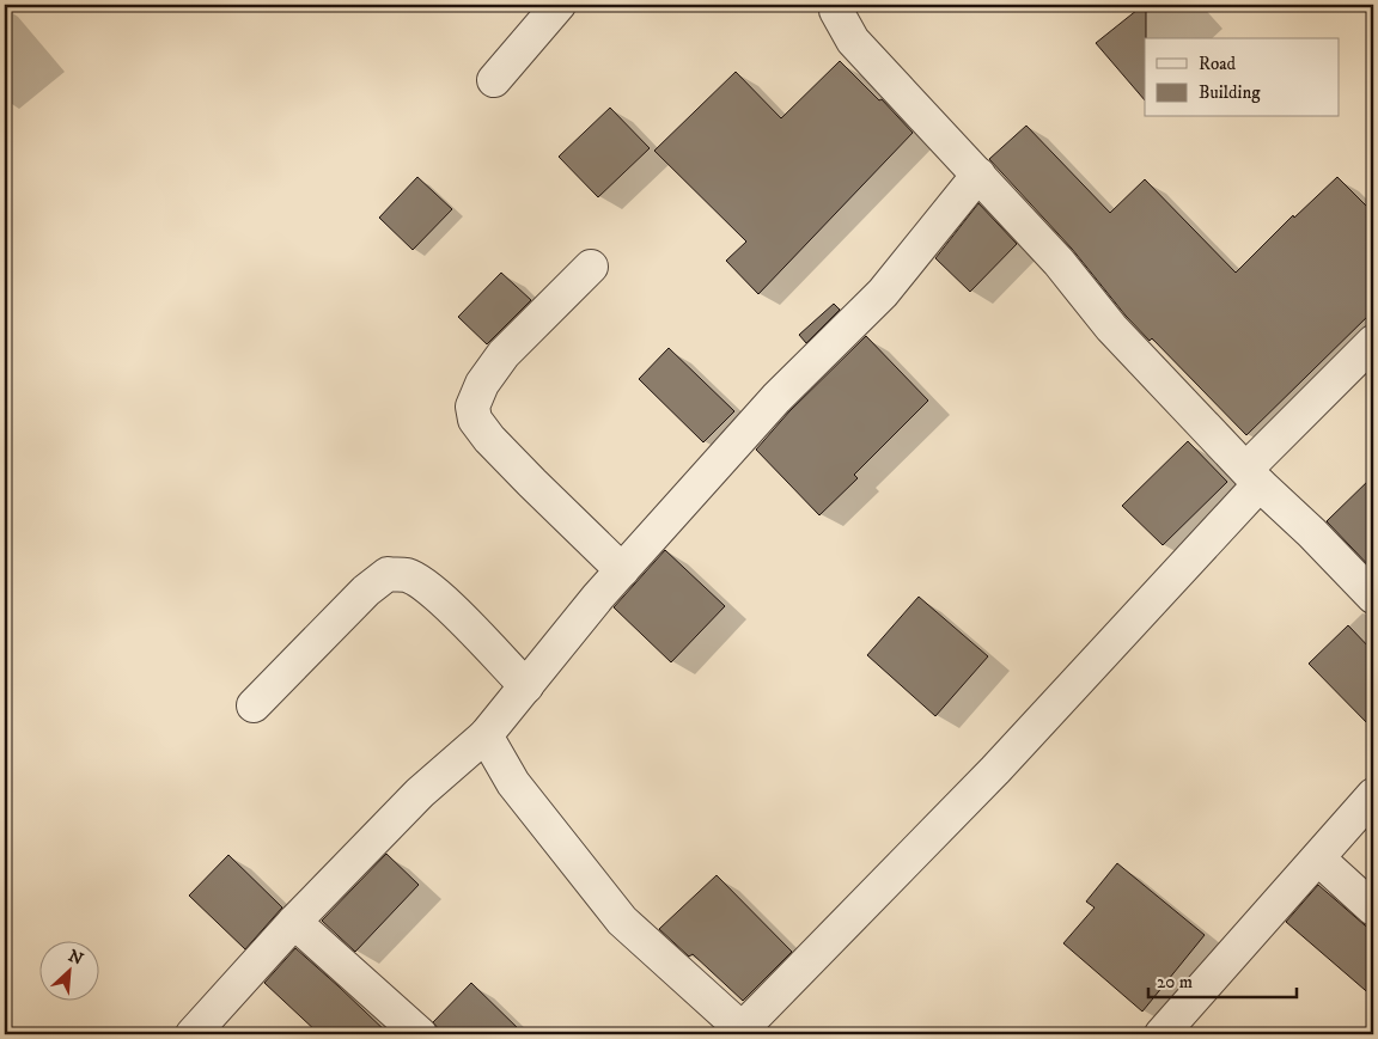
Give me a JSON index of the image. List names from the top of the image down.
{
  "legend": ["Road", "Building"],
  "scale_bar": "20 m",
  "north": "top right"
}
